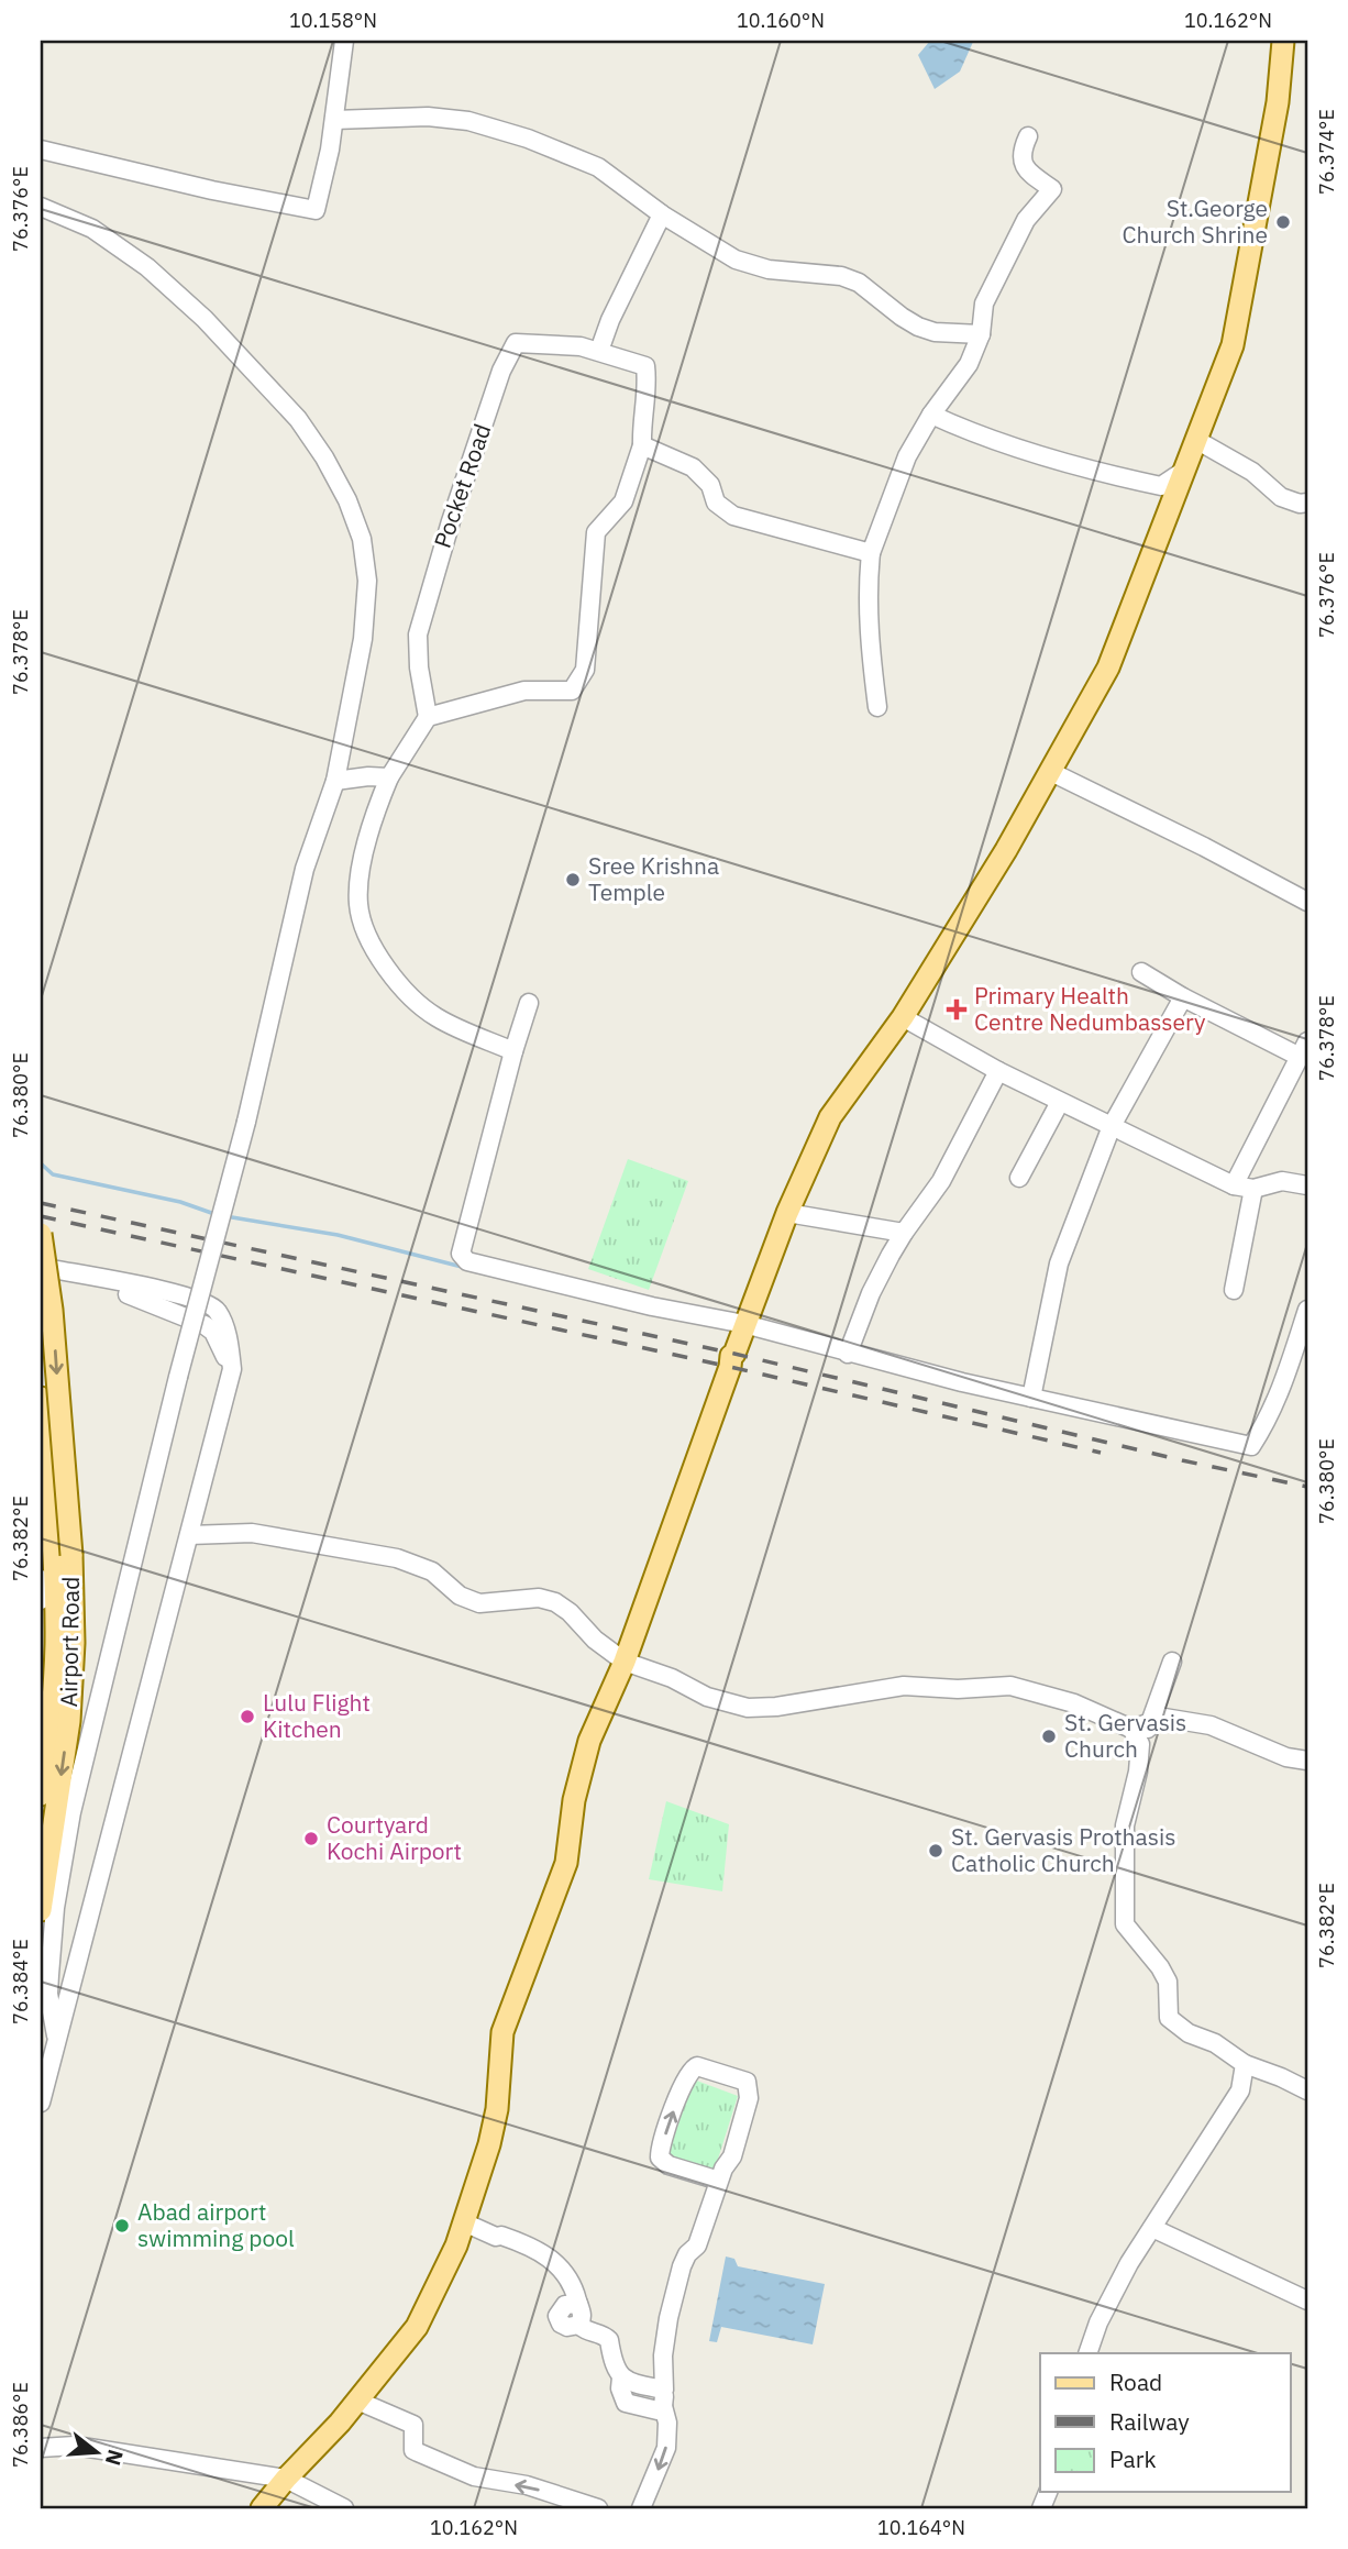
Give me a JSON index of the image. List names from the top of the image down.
{
  "streets": {
    "main road": ["Airport Road"],
    "street": ["Pocket Road"]
  },
  "places": {
    "other": [
      "St.George Church Shrine",
      "Sree Krishna Temple",
      "Lulu Flight Kitchen",
      "St. Gervasis Church",
      "Courtyard Kochi Airport",
      "St. Gervasis Prothasis Catholic Church",
      "Abad airport swimming pool"
    ],
    "health": ["Primary Health Centre Nedumbassery"]
  },
  "legend": ["Road", "Railway", "Park"],
  "north": "right",
  "coordinates": [
    "10.158°N",
    "10.160°N",
    "10.162°N",
    "76.374°E",
    "76.376°E",
    "76.378°E",
    "76.380°E",
    "76.382°E",
    "76.384°E",
    "76.386°E",
    "10.164°N"
  ]
}
